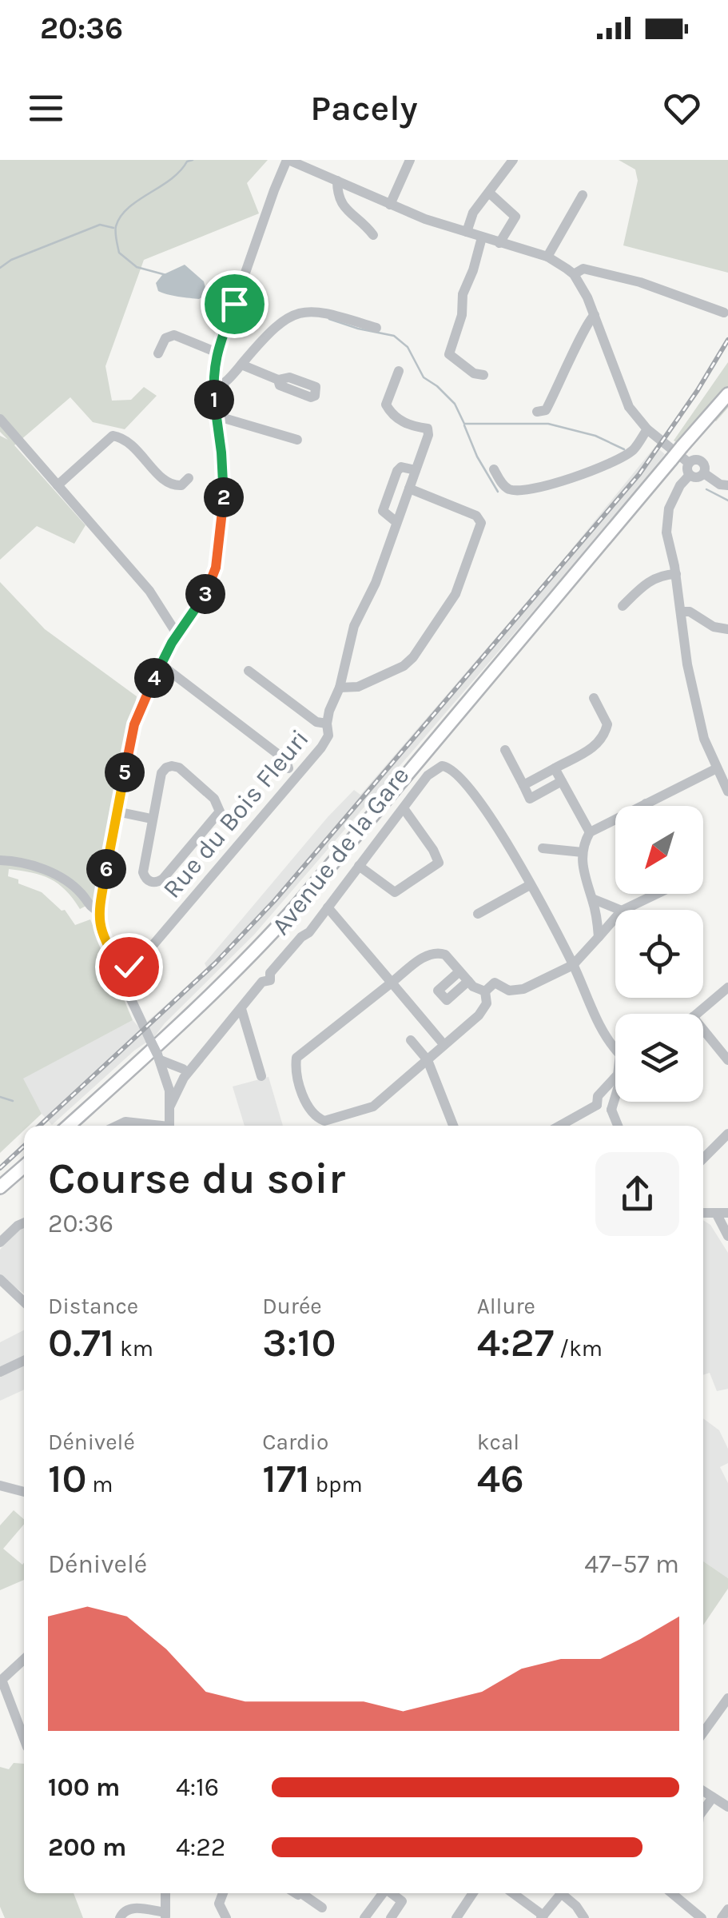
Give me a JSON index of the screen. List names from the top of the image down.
{
  "streets": {
    "street": ["Rue du Bois Fleuri", "Avenue de la Gare"]
  },
  "north": "bottom left",
  "page": {
    "status": "20:36",
    "header": "Pacely",
    "pins": [
      "1",
      "2",
      "3",
      "4",
      "5",
      "6"
    ],
    "heading": ["Course du soir", "20:36"],
    "stats": [
      ["Distance", "0.71 km"],
      ["Durée", "3:10"],
      ["Allure", "4:27 /km"],
      ["Dénivelé", "10 m"],
      ["Cardio", "171 bpm"],
      ["kcal", "46"]
    ],
    "chart": ["Dénivelé", "47–57 m"],
    "list": [
      {
        "name": "100 m",
        "note": "4:16"
      },
      {
        "name": "200 m",
        "note": "4:22"
      }
    ]
  }
}
